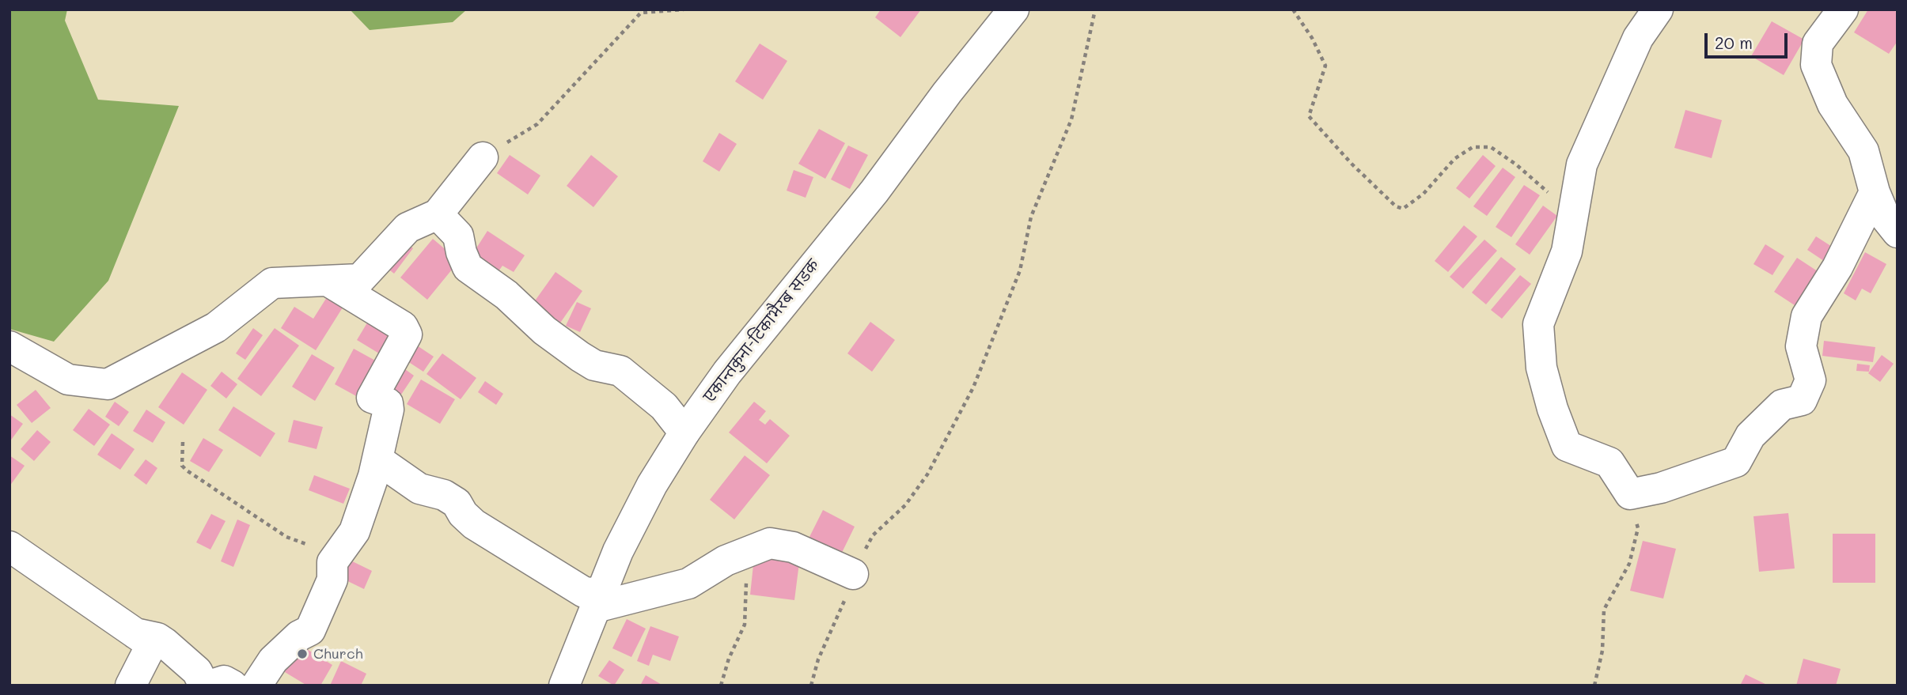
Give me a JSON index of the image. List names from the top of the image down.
{
  "streets": {
    "street": ["एकान्तकुना-टिकाभैरब सडक"]
  },
  "places": ["Church"],
  "scale_bar": "20 m"
}
